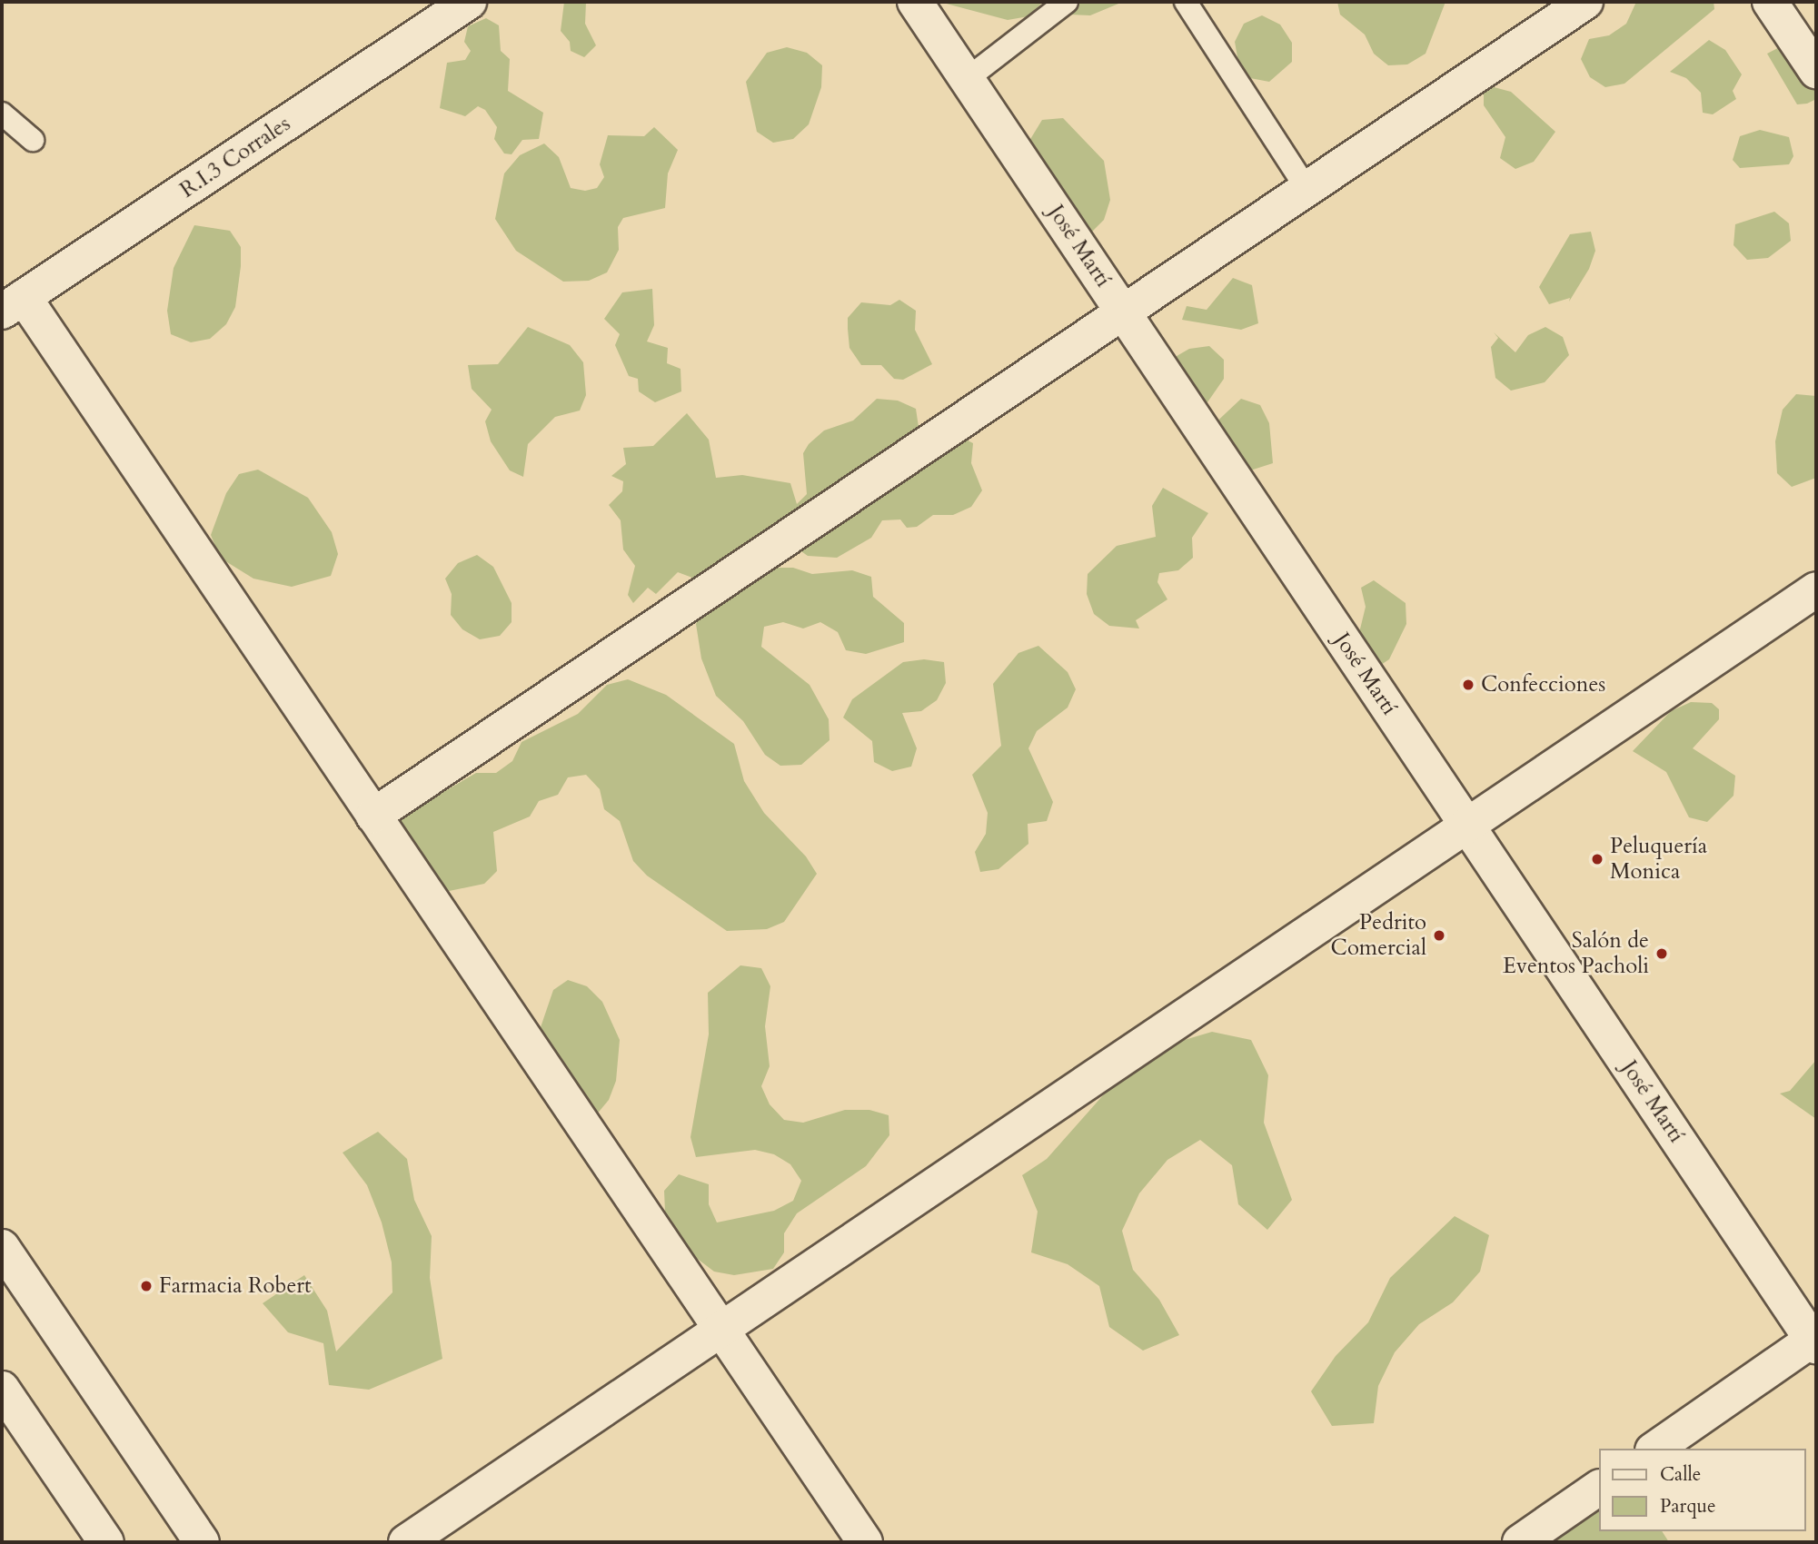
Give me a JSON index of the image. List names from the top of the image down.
{
  "streets": {
    "street": ["R.I.3 Corrales", "José Martí"]
  },
  "places": [
    "Confecciones",
    "Peluquería Monica",
    "Pedrito Comercial",
    "Salón de Eventos Pacholi",
    "Farmacia Robert"
  ],
  "legend": ["Calle", "Parque"]
}
